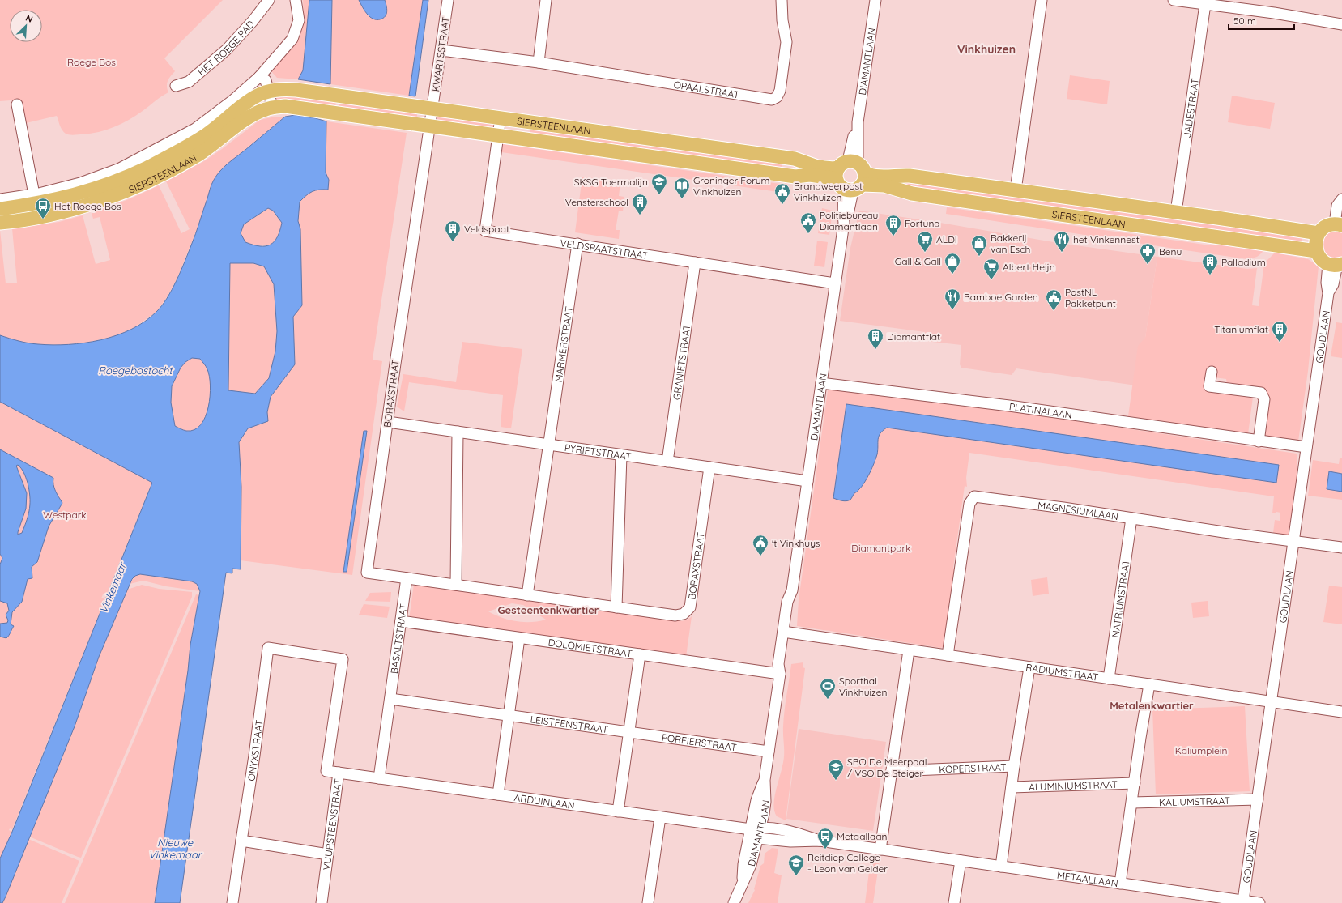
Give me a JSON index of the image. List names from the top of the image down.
{
  "streets": {
    "main road": ["SIERSTEENLAAN"],
    "street": [
      "HET ROEGE PAD",
      "KWARTSSTRAAT",
      "DIAMANTLAAN",
      "OPAALSTRAAT",
      "JADESTRAAT",
      "VELDSPAATSTRAAT",
      "GOUDLAAN",
      "MARMERSTRAAT",
      "GRANIETSTRAAT",
      "BORAXSTRAAT",
      "PLATINALAAN",
      "PYRIETSTRAAT",
      "MAGNESIUMLAAN",
      "NATRIUMSTRAAT",
      "BASALTSTRAAT",
      "DOLOMIETSTRAAT",
      "RADIUMSTRAAT",
      "LEISTEENSTRAAT",
      "PORFIERSTRAAT",
      "ONYXSTRAAT",
      "KOPERSTRAAT",
      "ALUMINIUMSTRAAT",
      "ARDUINLAAN",
      "KALIUMSTRAAT",
      "VUURSTEENSTRAAT",
      "METAALLAAN"
    ]
  },
  "crossings": [
    ["KWARTSSTRAAT", "OPAALSTRAAT"],
    ["KWARTSSTRAAT", "SIERSTEENLAAN"],
    ["KWARTSSTRAAT", "BORAXSTRAAT"],
    ["DIAMANTLAAN", "SIERSTEENLAAN"],
    ["DIAMANTLAAN", "VELDSPAATSTRAAT"],
    ["DIAMANTLAAN", "PLATINALAAN"],
    ["DIAMANTLAAN", "PYRIETSTRAAT"],
    ["DIAMANTLAAN", "DOLOMIETSTRAAT"],
    ["DIAMANTLAAN", "RADIUMSTRAAT"],
    ["DIAMANTLAAN", "PORFIERSTRAAT"],
    ["DIAMANTLAAN", "ARDUINLAAN"],
    ["DIAMANTLAAN", "METAALLAAN"],
    ["JADESTRAAT", "SIERSTEENLAAN"],
    ["SIERSTEENLAAN", "VELDSPAATSTRAAT"],
    ["SIERSTEENLAAN", "BORAXSTRAAT"],
    ["VELDSPAATSTRAAT", "MARMERSTRAAT"],
    ["VELDSPAATSTRAAT", "GRANIETSTRAAT"],
    ["GOUDLAAN", "PLATINALAAN"],
    ["GOUDLAAN", "MAGNESIUMLAAN"],
    ["GOUDLAAN", "RADIUMSTRAAT"],
    ["GOUDLAAN", "KALIUMSTRAAT"],
    ["GOUDLAAN", "METAALLAAN"],
    ["MARMERSTRAAT", "PYRIETSTRAAT"],
    ["GRANIETSTRAAT", "PYRIETSTRAAT"],
    ["BORAXSTRAAT", "PYRIETSTRAAT"],
    ["BORAXSTRAAT", "BASALTSTRAAT"],
    ["MAGNESIUMLAAN", "NATRIUMSTRAAT"],
    ["MAGNESIUMLAAN", "RADIUMSTRAAT"],
    ["NATRIUMSTRAAT", "RADIUMSTRAAT"],
    ["BASALTSTRAAT", "DOLOMIETSTRAAT"],
    ["BASALTSTRAAT", "ARDUINLAAN"],
    ["LEISTEENSTRAAT", "PORFIERSTRAAT"],
    ["ONYXSTRAAT", "VUURSTEENSTRAAT"],
    ["ARDUINLAAN", "VUURSTEENSTRAAT"],
    ["ARDUINLAAN", "METAALLAAN"]
  ],
  "districts": ["Vinkhuizen", "Gesteentenkwartier", "Metalenkwartier"],
  "water": ["Roegebostocht", "Vinkemaar", "Nieuwe Vinkemaar"],
  "parks": [
    "Roege Bos",
    "Westpark",
    "Diamantpark",
    "Kaliumplein"
  ],
  "places": {
    "school or university": ["SKSG Toermalijn", "SBO De Meerpaal / VSO De Steiger", "Reitdiep College - Leon van Gelder"],
    "library": ["Groninger Forum Vinkhuizen"],
    "public building": [
      "Brandweerpost Vinkhuizen",
      "Politiebureau Diamantlaan",
      "PostNL Pakketpunt",
      "'t Vinkhuys"
    ],
    "building": [
      "Vensterschool",
      "Fortuna",
      "Veldspaat",
      "Palladium",
      "Titaniumflat",
      "Diamantflat"
    ],
    "bus stop": ["Het Roege Bos", "Metaallaan"],
    "supermarket": ["ALDI", "Albert Heijn"],
    "restaurant": ["het Vinkennest", "Bamboe Garden"],
    "shop": ["Bakkerij van Esch", "Gall & Gall"],
    "pharmacy": ["Benu"],
    "sports": ["Sporthal Vinkhuizen"]
  },
  "scale_bar": "50 m",
  "north": "top right"
}
